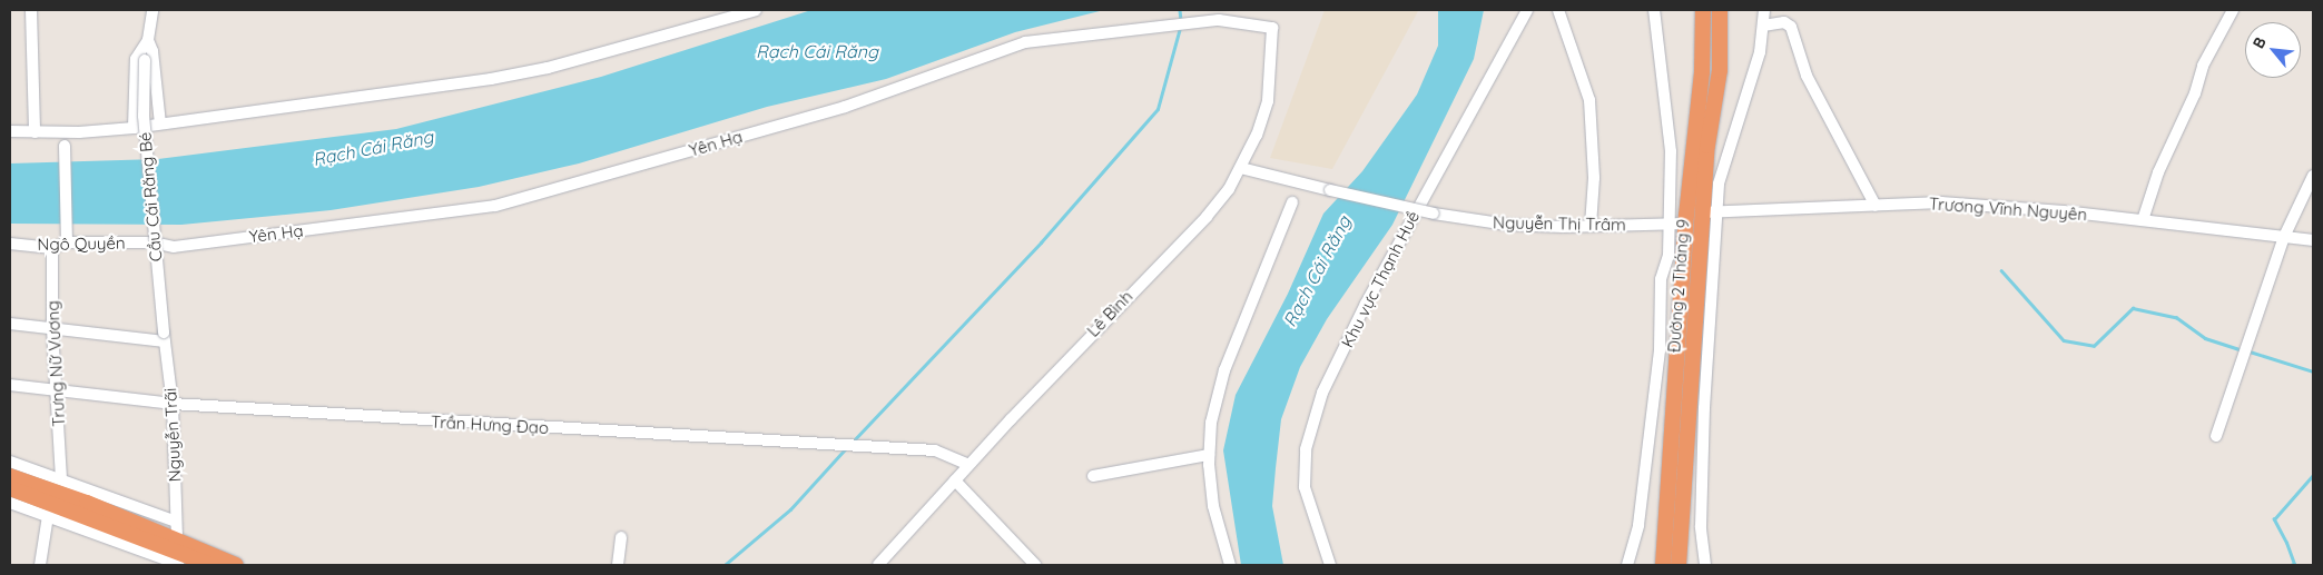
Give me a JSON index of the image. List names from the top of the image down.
{
  "streets": {
    "highway": ["Đường 2 Tháng 9"],
    "street": [
      "Yên Hạ",
      "Cầu Cái Răng Bé",
      "Trương Vĩnh Nguyên",
      "Nguyễn Thị Trâm",
      "Ngô Quyền",
      "Khu vực Thạnh Huề",
      "Lê Bình",
      "Trưng Nữ Vương",
      "Trần Hưng Đạo",
      "Nguyễn Trãi"
    ]
  },
  "crossings": [
    ["Yên Hạ", "Ngô Quyền"],
    ["Yên Hạ", "Lê Bình"],
    ["Cầu Cái Răng Bé", "Nguyễn Trãi"],
    ["Trương Vĩnh Nguyên", "Đường 2 Tháng 9"],
    ["Nguyễn Thị Trâm", "Đường 2 Tháng 9"],
    ["Nguyễn Thị Trâm", "Lê Bình"],
    ["Ngô Quyền", "Trưng Nữ Vương"],
    ["Lê Bình", "Trần Hưng Đạo"],
    ["Trưng Nữ Vương", "Trần Hưng Đạo"],
    ["Trần Hưng Đạo", "Nguyễn Trãi"]
  ],
  "water": ["Rạch Cái Răng"],
  "north": "top left"
}
